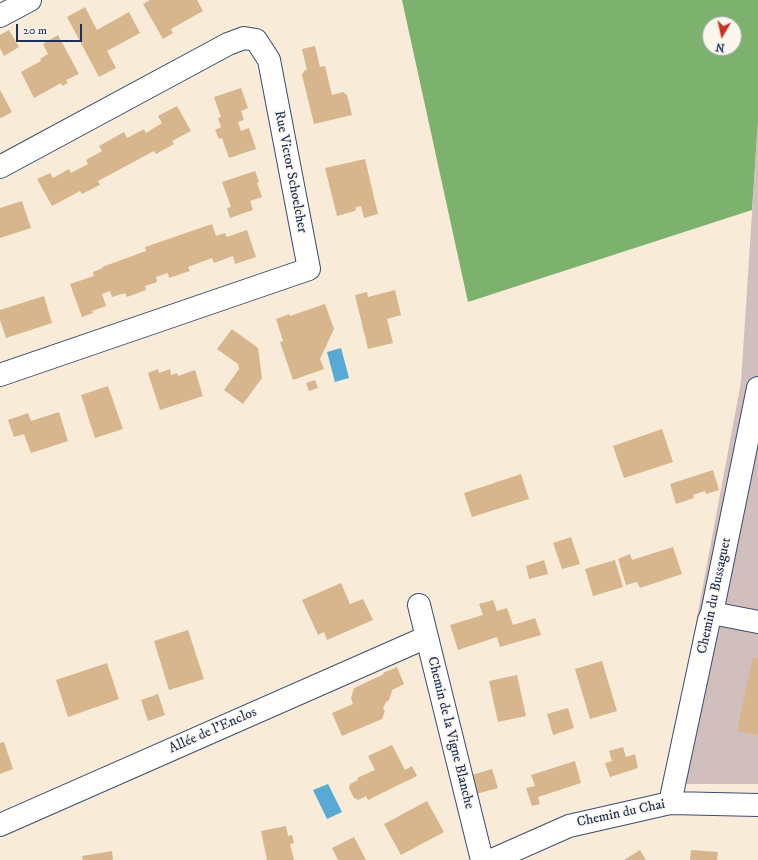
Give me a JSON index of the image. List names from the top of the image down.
{
  "streets": {
    "street": [
      "Rue Victor Schoelcher",
      "Chemin du Bussaguet",
      "Allée de l'Enclos",
      "Chemin de la Vigne Blanche",
      "Chemin du Chai"
    ]
  },
  "crossings": [
    ["Chemin du Bussaguet", "Chemin du Chai"],
    ["Allée de l'Enclos", "Chemin de la Vigne Blanche"]
  ],
  "scale_bar": "20 m",
  "north": "bottom"
}
